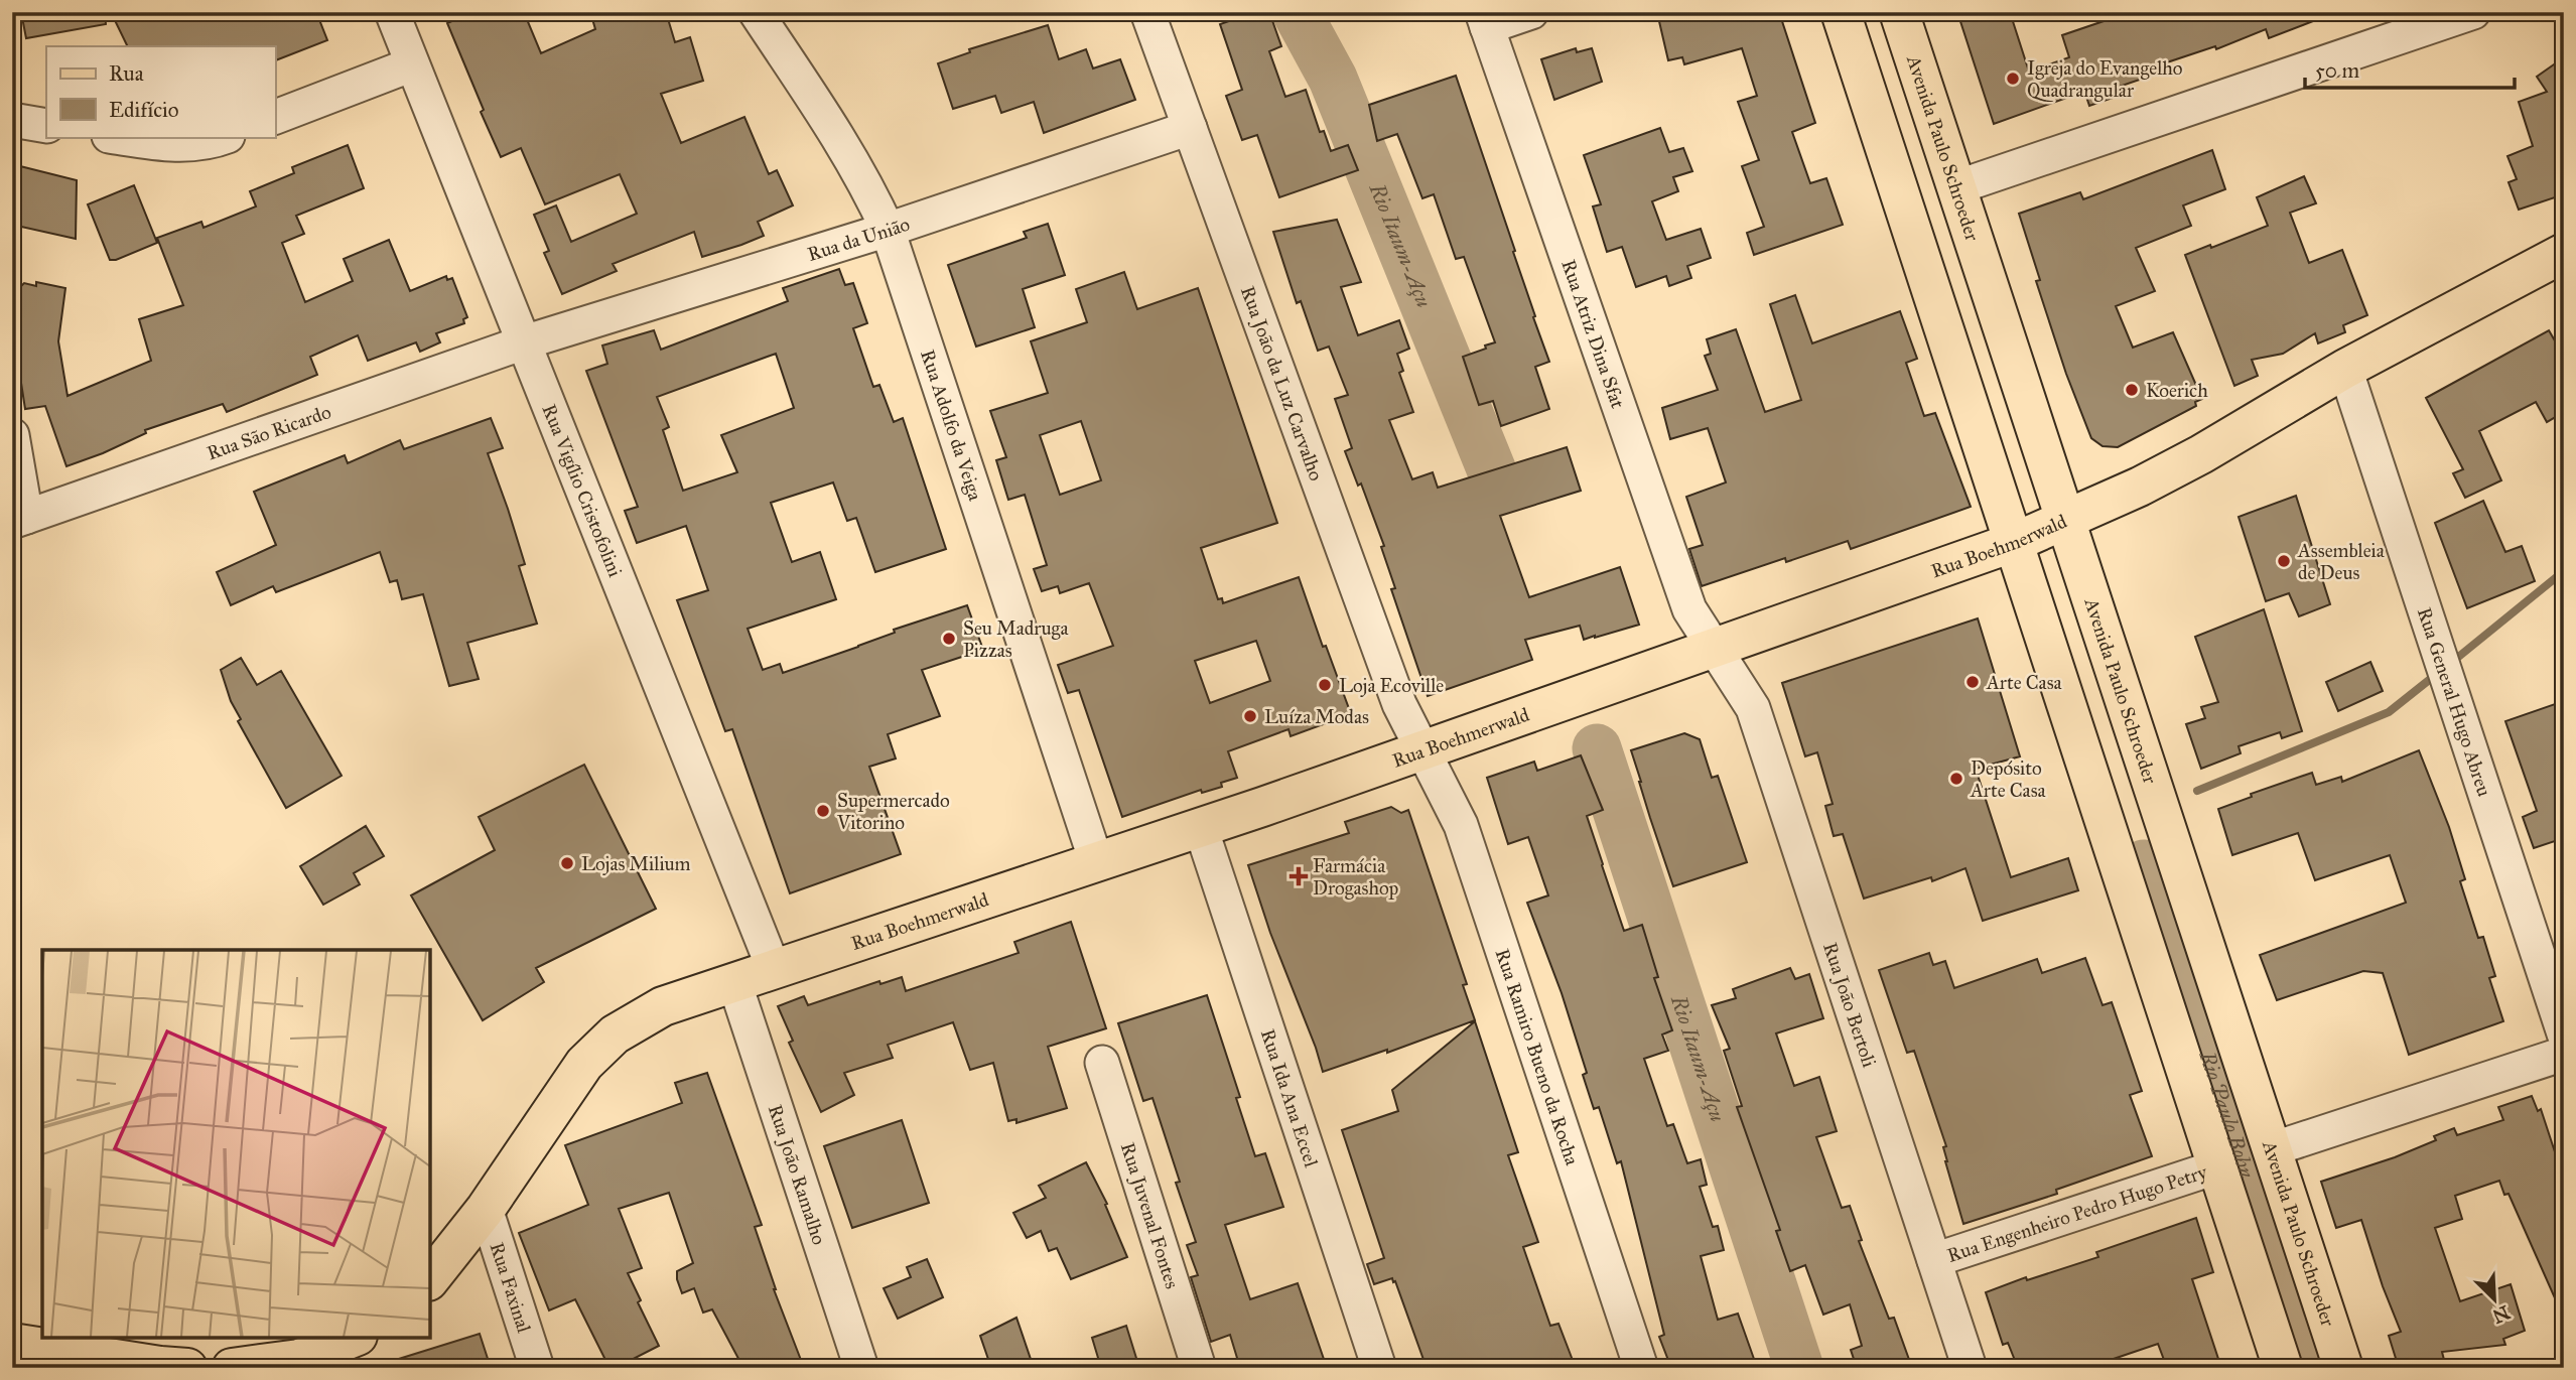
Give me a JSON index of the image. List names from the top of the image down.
{
  "streets": {
    "main road": ["Avenida Paulo Schroeder", "Rua Boehmerwald"],
    "street": [
      "Rua da União",
      "Rua Atriz Dina Sfat",
      "Rua João da Luz Carvalho",
      "Rua Adolfo da Veiga",
      "Rua São Ricardo",
      "Rua Vigílio Cristofolini",
      "Rua General Hugo Abreu",
      "Rua João Bertoli",
      "Rua Ramiro Bueno da Rocha",
      "Rua Ida Ana Eccel",
      "Rua João Ramalho",
      "Rua Engenheiro Pedro Hugo Petry",
      "Rua Juvenal Fontes",
      "Rua Faxinal"
    ]
  },
  "crossings": [
    ["Avenida Paulo Schroeder", "Rua Boehmerwald"],
    ["Rua da União", "Rua João da Luz Carvalho"],
    ["Rua da União", "Rua Adolfo da Veiga"],
    ["Rua da União", "Rua São Ricardo"],
    ["Rua da União", "Rua Vigílio Cristofolini"],
    ["Rua Atriz Dina Sfat", "Rua Boehmerwald"],
    ["Rua Atriz Dina Sfat", "Rua João Bertoli"],
    ["Rua João da Luz Carvalho", "Rua Boehmerwald"],
    ["Rua João da Luz Carvalho", "Rua Ramiro Bueno da Rocha"],
    ["Rua Adolfo da Veiga", "Rua Boehmerwald"],
    ["Rua São Ricardo", "Rua Vigílio Cristofolini"],
    ["Rua Vigílio Cristofolini", "Rua Boehmerwald"],
    ["Rua Boehmerwald", "Rua General Hugo Abreu"],
    ["Rua Boehmerwald", "Rua João Bertoli"],
    ["Rua Boehmerwald", "Rua Ramiro Bueno da Rocha"],
    ["Rua Boehmerwald", "Rua Ida Ana Eccel"],
    ["Rua Boehmerwald", "Rua João Ramalho"],
    ["Rua Boehmerwald", "Rua Faxinal"],
    ["Rua João Bertoli", "Rua Engenheiro Pedro Hugo Petry"]
  ],
  "water": ["Rio Itaum-Açu", "Rio Paulo Bohn"],
  "places": {
    "other": [
      "Igreja do Evangelho Quadrangular",
      "Koerich",
      "Assembleia de Deus",
      "Seu Madruga Pizzas",
      "Arte Casa",
      "Loja Ecoville",
      "Luíza Modas",
      "Depósito Arte Casa",
      "Supermercado Vitorino",
      "Lojas Milium"
    ],
    "health": ["Farmácia Drogashop"]
  },
  "legend": ["Rua", "Edifício"],
  "scale_bar": "50 m",
  "north": "bottom right"
}
